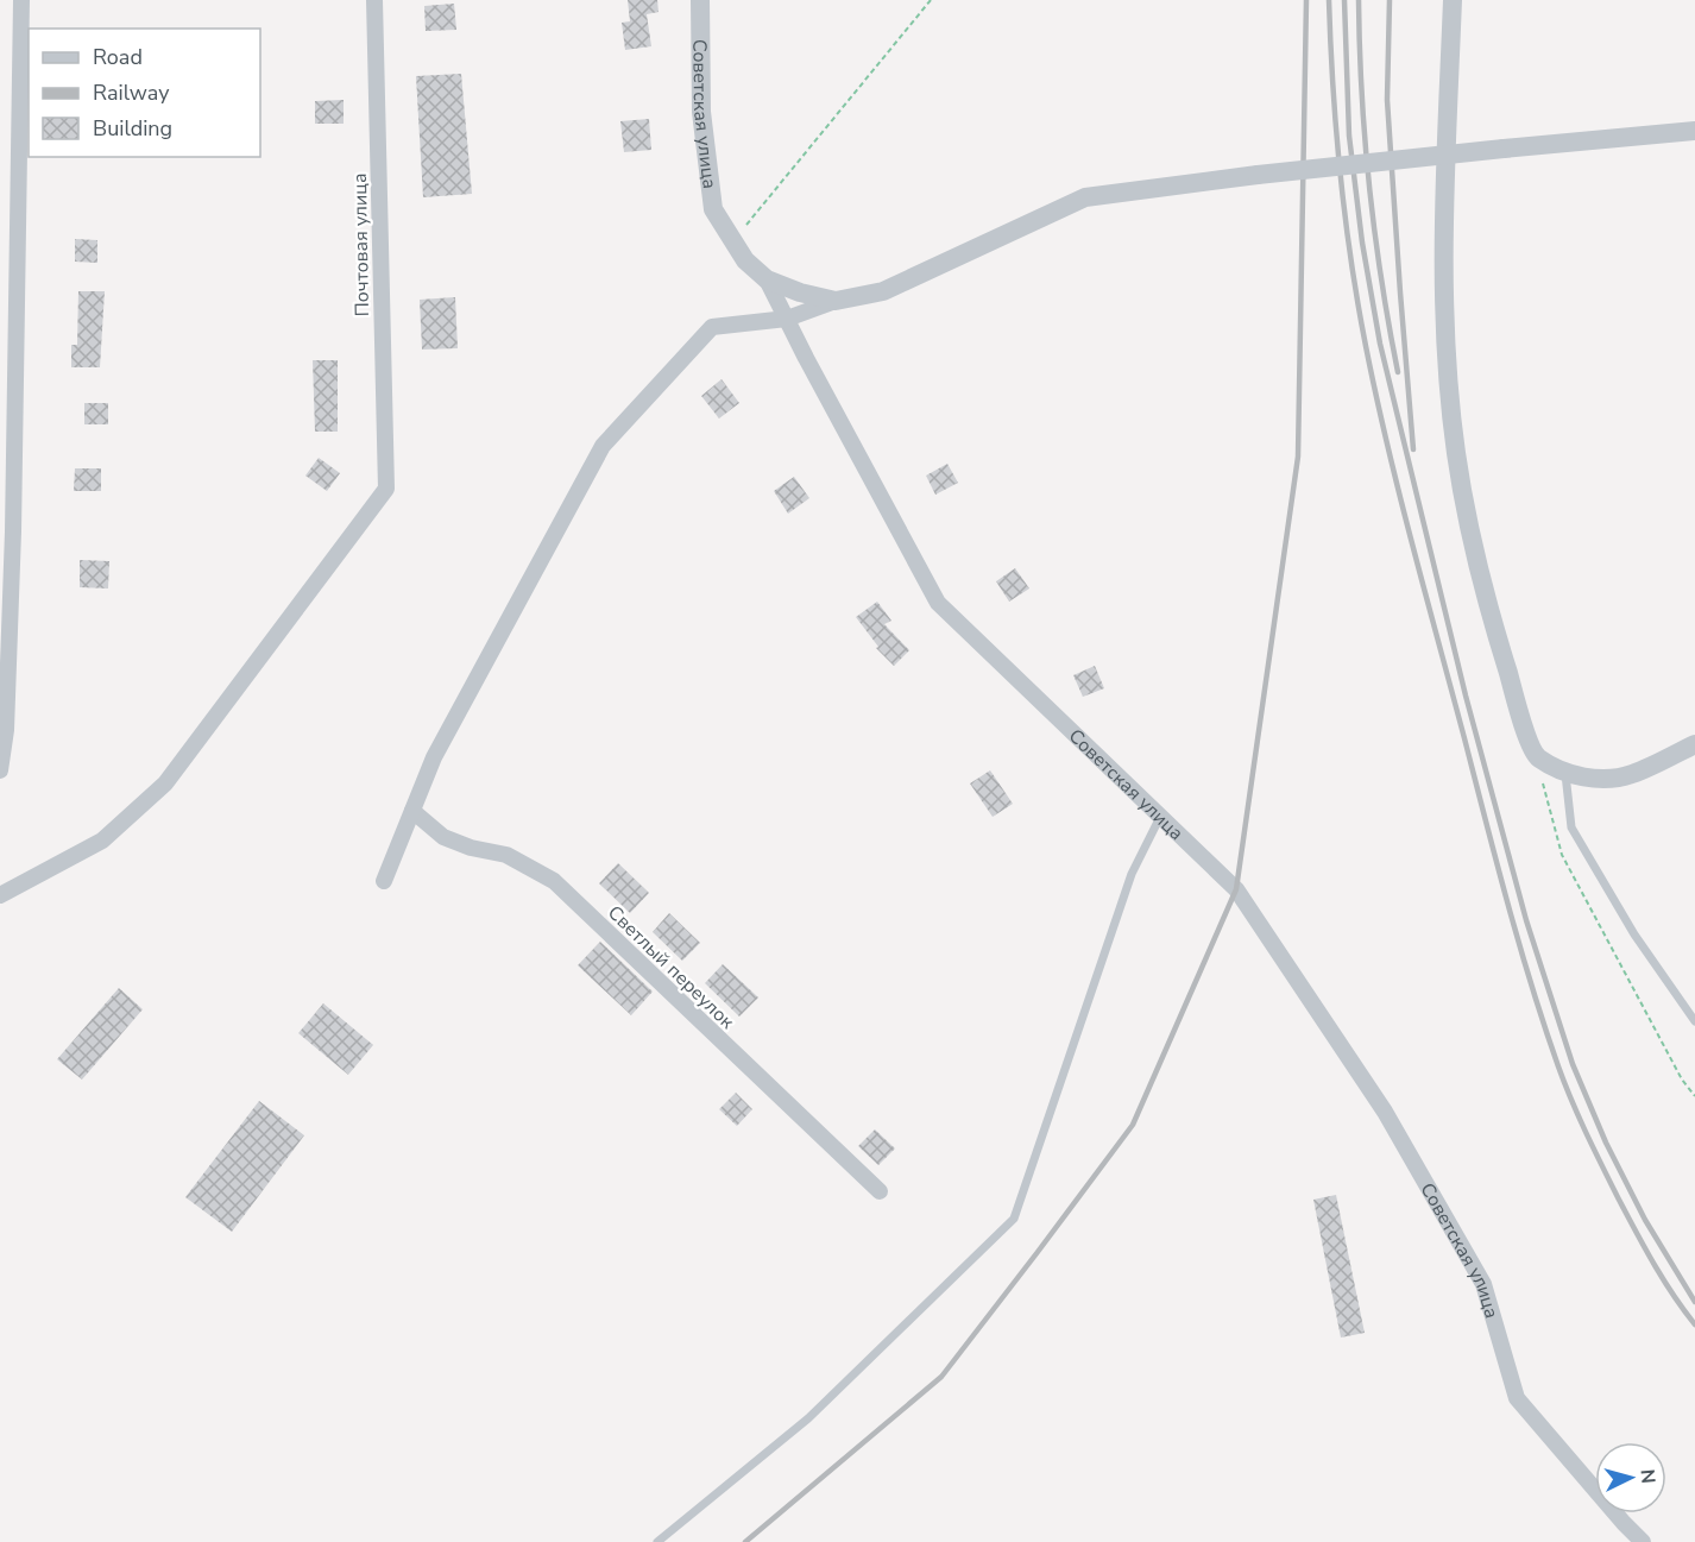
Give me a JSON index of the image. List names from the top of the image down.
{
  "streets": {
    "street": ["Советская улица", "Почтовая улица", "Светлый переулок"]
  },
  "legend": ["Road", "Railway", "Building"],
  "north": "right"
}
